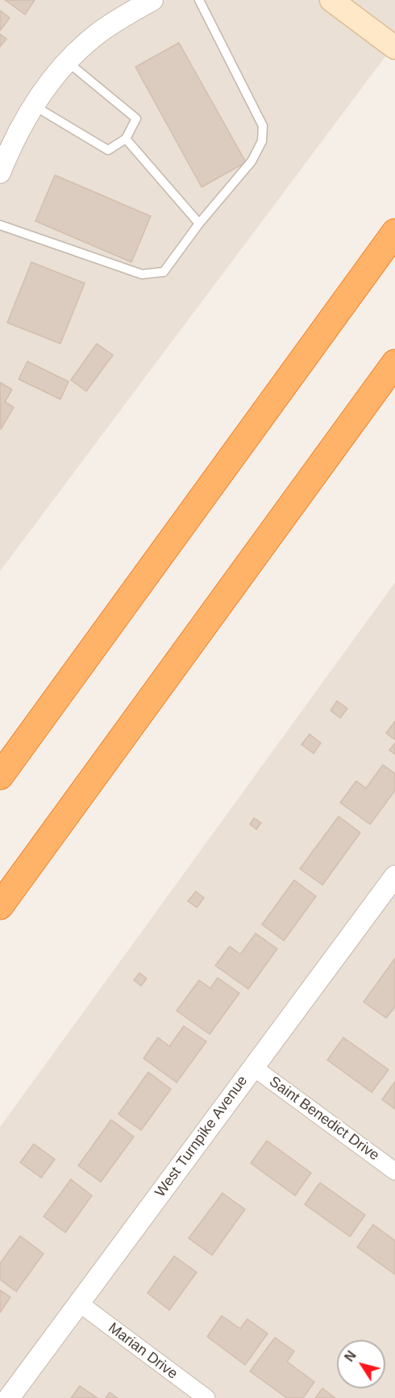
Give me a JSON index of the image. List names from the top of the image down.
{
  "streets": {
    "street": ["Saint Benedict Drive", "West Turnpike Avenue", "Marian Drive"]
  },
  "crossings": [
    ["Saint Benedict Drive", "West Turnpike Avenue"],
    ["West Turnpike Avenue", "Marian Drive"]
  ],
  "north": "top left"
}
